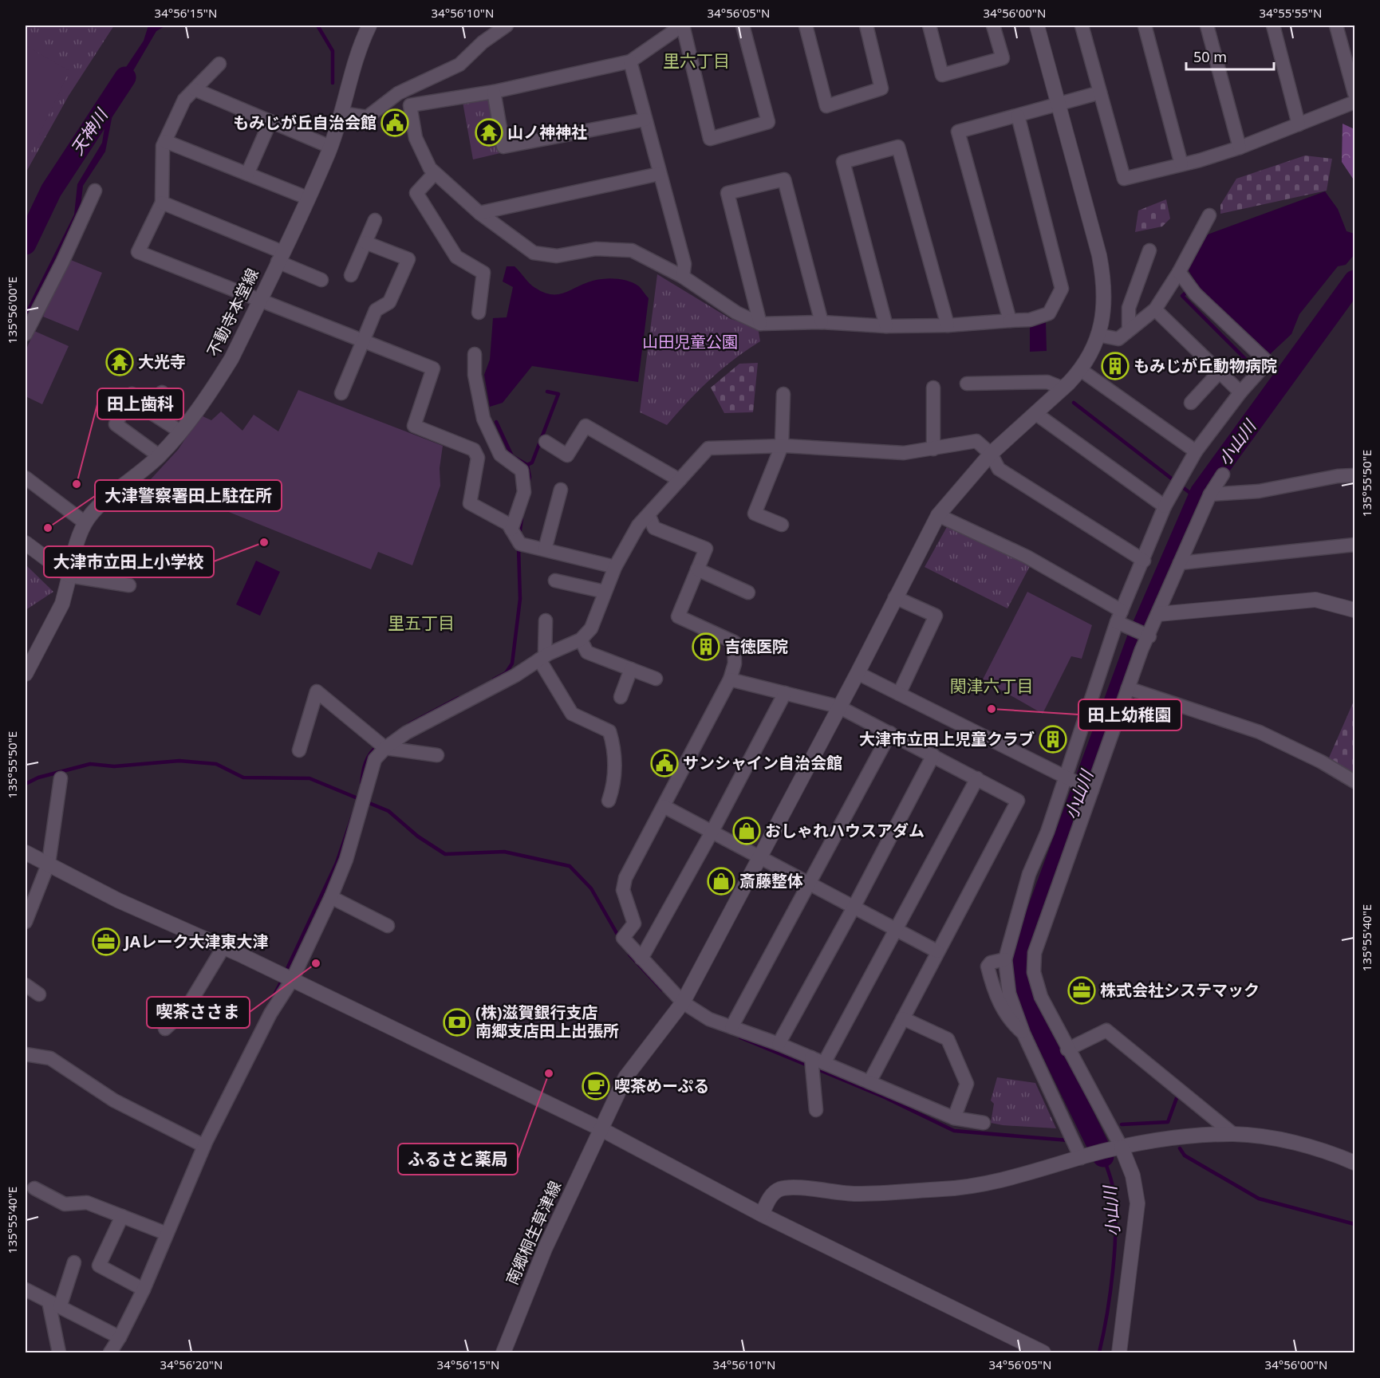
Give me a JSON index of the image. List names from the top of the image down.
{
  "streets": {
    "street": ["不動寺本堂線", "南郷桐生草津線"]
  },
  "districts": ["里六丁目", "里五丁目", "関津六丁目"],
  "water": ["天神川", "小山川"],
  "parks": ["山田児童公園"],
  "places": {
    "public building": ["もみじが丘自治会館", "サンシャイン自治会館"],
    "temple": ["山ノ神神社", "大光寺"],
    "building": ["もみじが丘動物病院", "吉徳医院", "大津市立田上児童クラブ"],
    "other": [
      "田上歯科",
      "大津警察署田上駐在所",
      "大津市立田上小学校",
      "田上幼稚園",
      "喫茶ささま",
      "ふるさと薬局"
    ],
    "shop": ["おしゃれハウスアダム", "斎藤整体"],
    "office": ["JAレーク大津東大津", "株式会社システマック"],
    "bank": ["(株)滋賀銀行支店 南郷支店田上出張所"],
    "cafe": ["喫茶めーぷる"]
  },
  "scale_bar": "50 m",
  "coordinates": [
    "34°56'15\"N",
    "34°56'10\"N",
    "34°56'05\"N",
    "34°56'00\"N",
    "34°55'55\"N",
    "135°56'00\"E",
    "135°55'50\"E",
    "135°55'40\"E",
    "34°56'20\"N"
  ]
}
